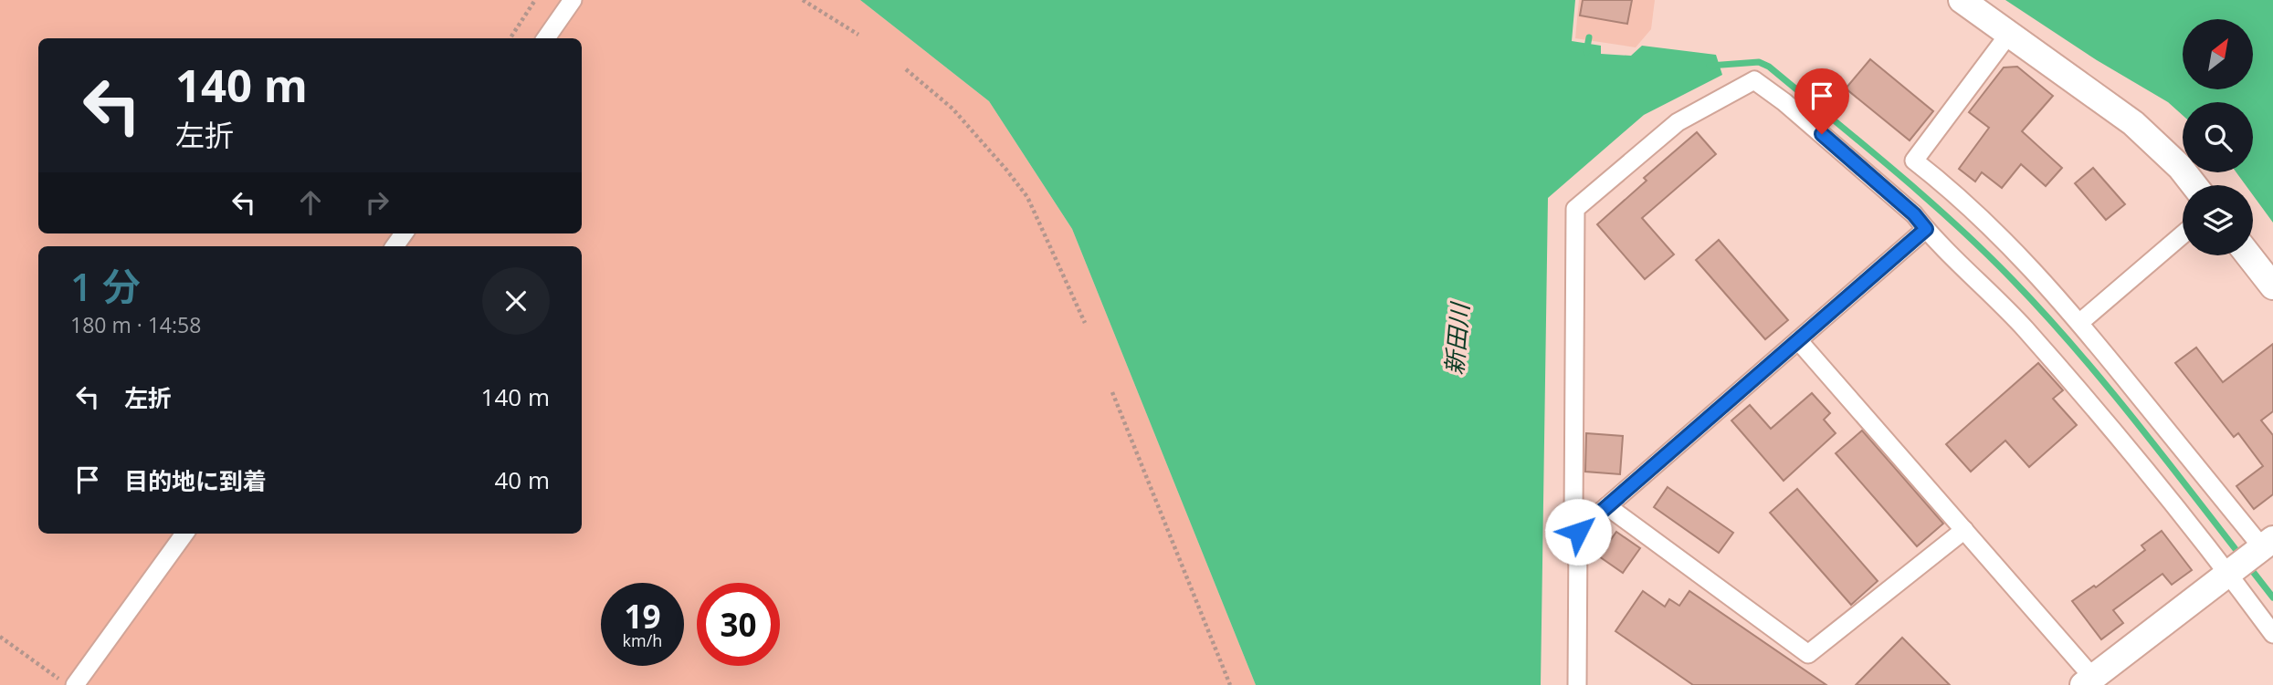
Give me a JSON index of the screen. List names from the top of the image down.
{
  "water": ["新田川"],
  "north": "top right",
  "page": {
    "turn": ["140 m", "左折"],
    "heading": ["1 分", "180 m · 14:58"],
    "list": [
      {
        "name": "左折",
        "value": "140 m"
      },
      {
        "name": "目的地に到着",
        "value": "40 m"
      }
    ],
    "speed": "19 km/h",
    "limit": "30"
  }
}
